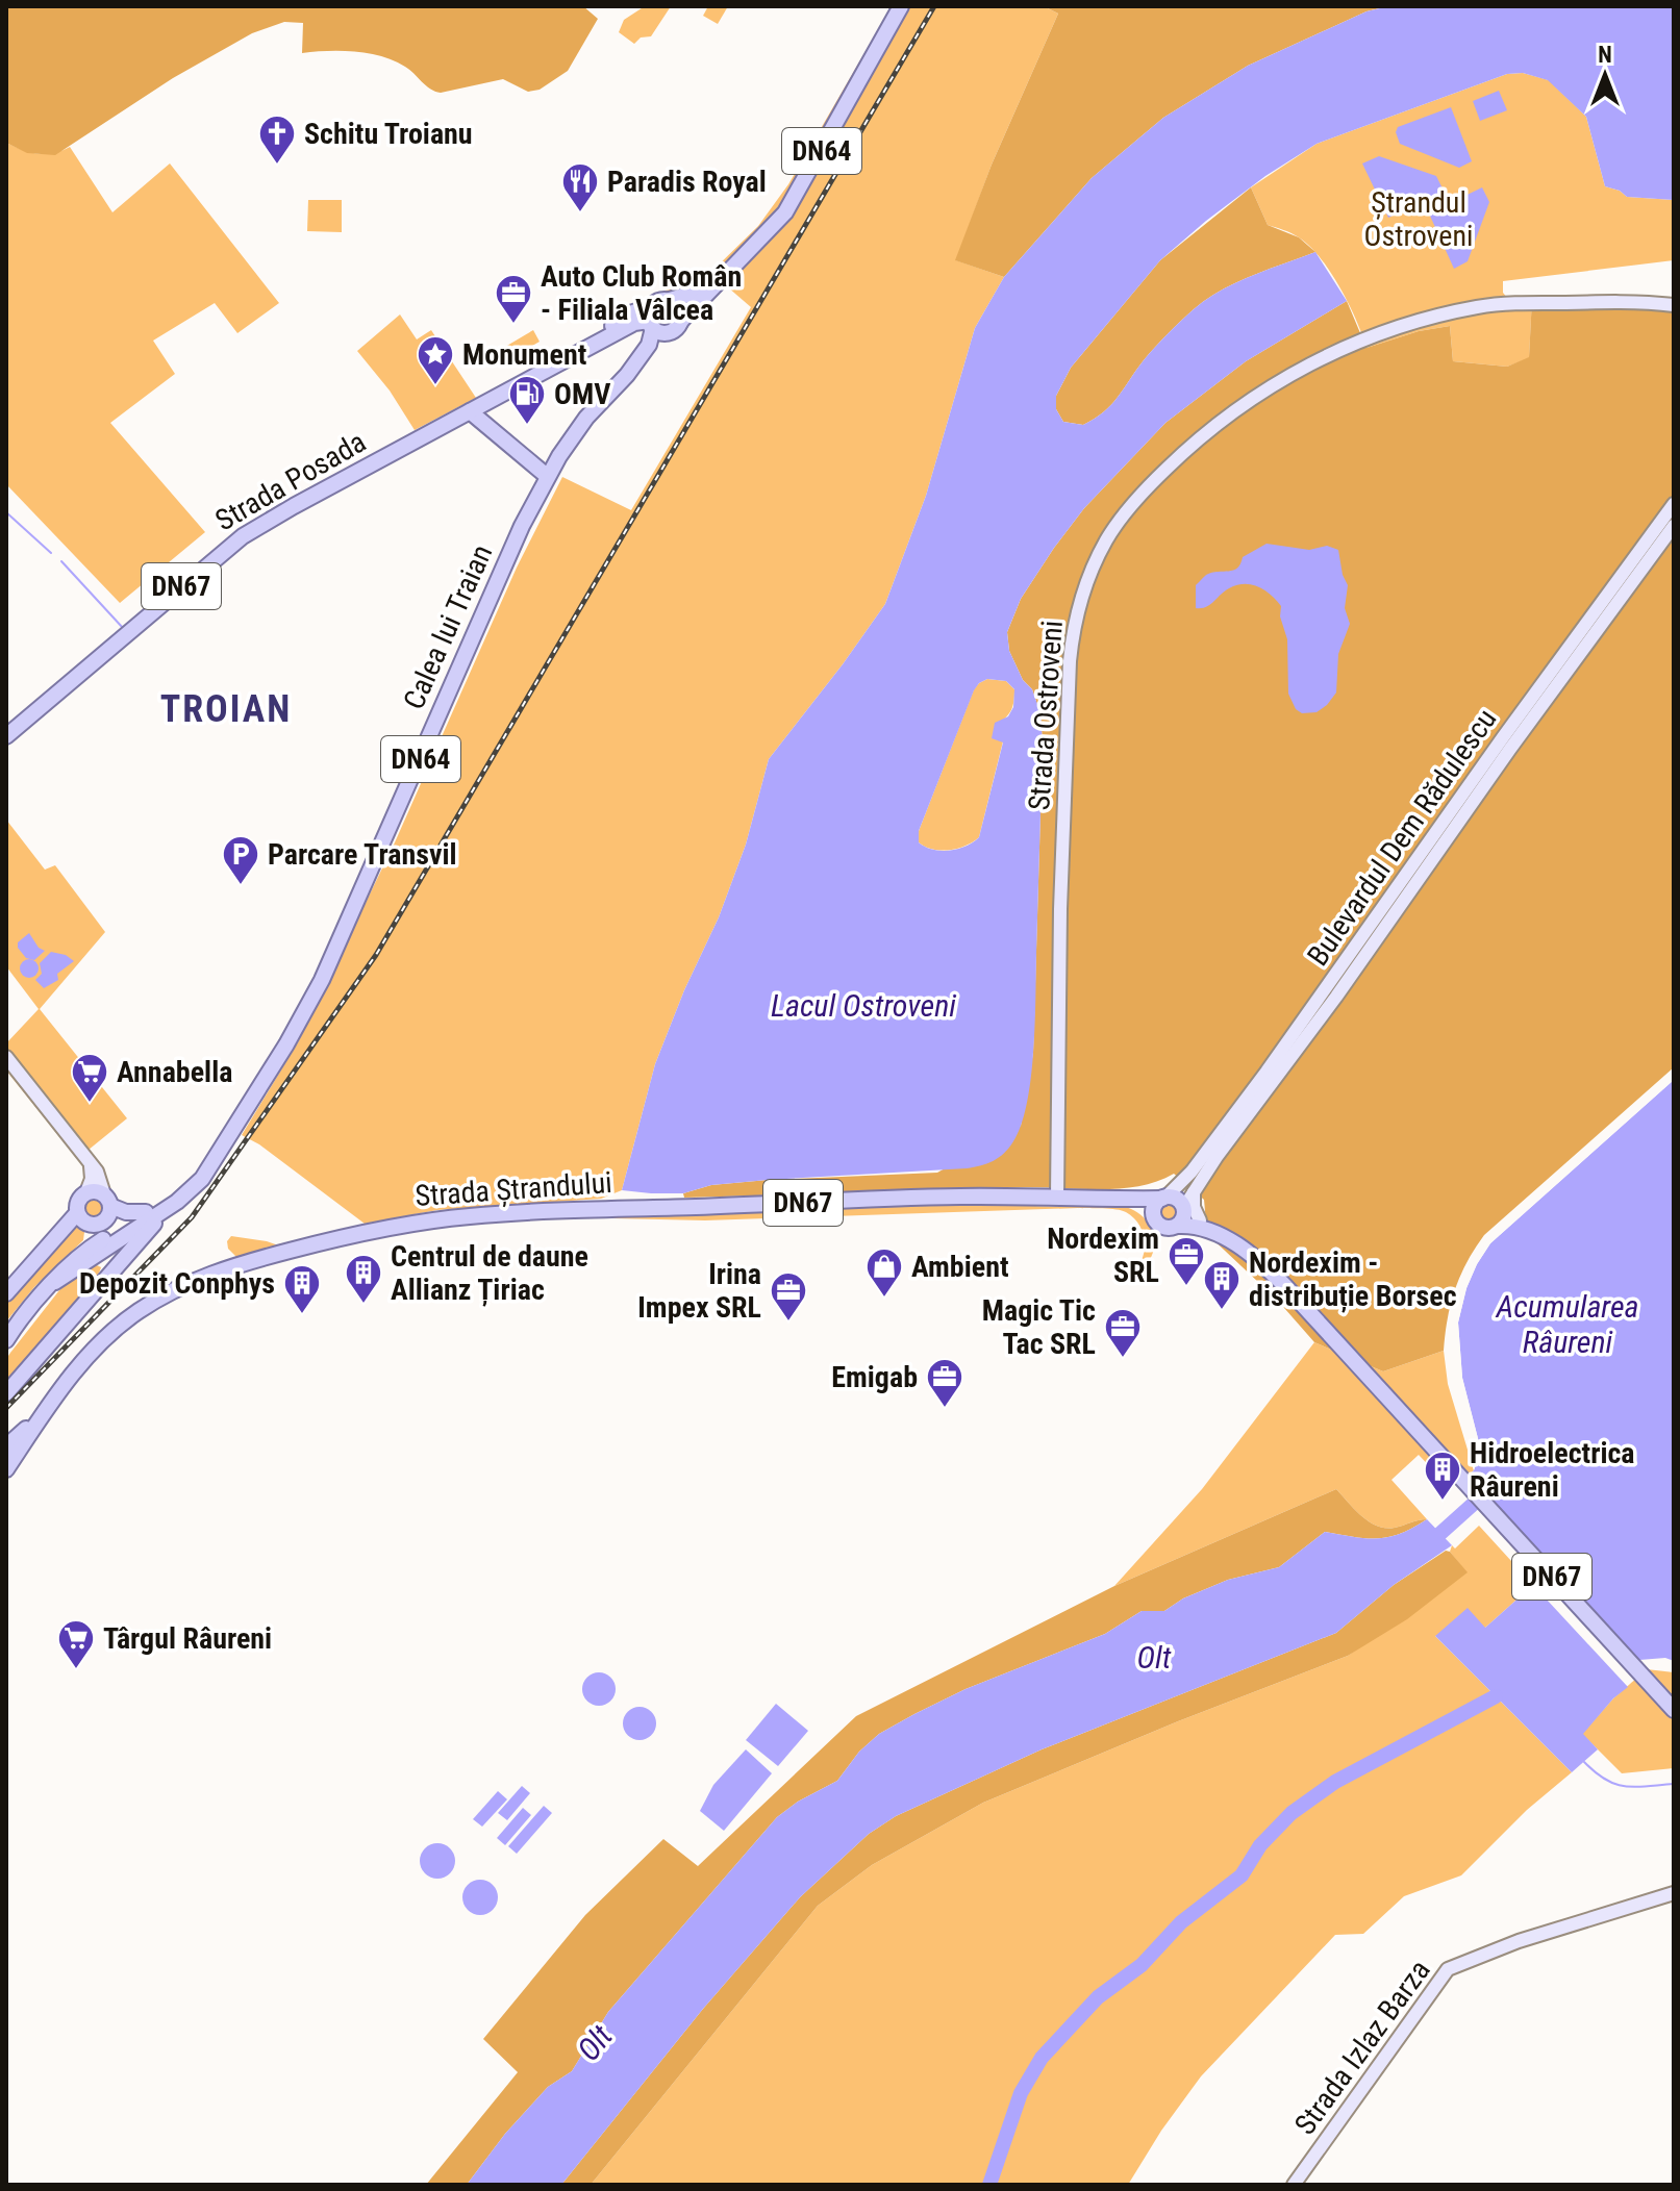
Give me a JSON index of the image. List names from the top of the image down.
{
  "streets": {
    "main road": [
      "DN64",
      "Strada Posada",
      "DN67",
      "Calea lui Traian",
      "Strada Ostroveni",
      "Bulevardul Dem Rădulescu",
      "Strada Ștrandului",
      "Strada Izlaz Barza"
    ]
  },
  "crossings": [
    ["Strada Posada", "Calea lui Traian"],
    ["DN67", "Strada Ștrandului"],
    ["Strada Ostroveni", "Strada Ștrandului"],
    ["Bulevardul Dem Rădulescu", "Strada Ștrandului"]
  ],
  "districts": ["TROIAN"],
  "water": ["Lacul Ostroveni", "Acumularea Râureni", "Olt"],
  "parks": ["Ștrandul Ostroveni"],
  "places": {
    "church": ["Schitu Troianu"],
    "restaurant": ["Paradis Royal"],
    "office": [
      "Auto Club Român - Filiala Vâlcea",
      "Nordexim SRL",
      "Irina Impex SRL",
      "Magic Tic Tac SRL",
      "Emigab"
    ],
    "place": ["Monument"],
    "fuel station": ["OMV"],
    "parking": ["Parcare Transvil"],
    "supermarket": ["Annabella", "Târgul Râureni"],
    "shop": ["Ambient"],
    "building": [
      "Centrul de daune Allianz Țiriac",
      "Nordexim - distribuție Borsec",
      "Depozit Conphys",
      "Hidroelectrica Râureni"
    ]
  },
  "north": "top"
}
